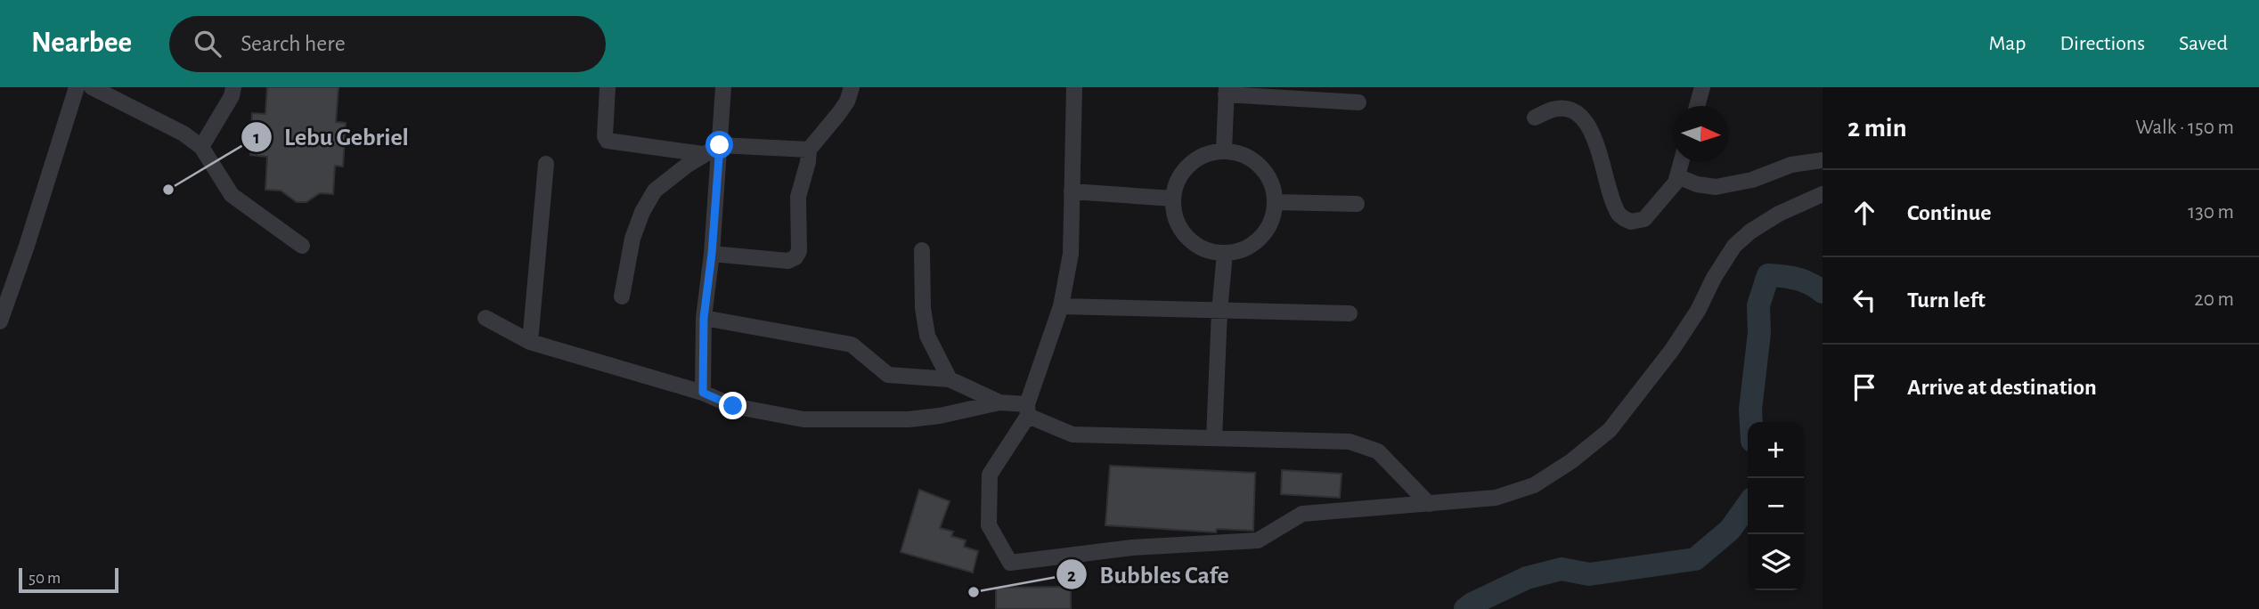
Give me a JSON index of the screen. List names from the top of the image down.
{
  "places": ["Lebu Gebriel", "Bubbles Cafe"],
  "scale_bar": "50 m",
  "north": "right",
  "page": {
    "header": "Nearbee",
    "search": "Search here",
    "nav": ["Map", "Directions", "Saved"],
    "heading": ["2 min", "Walk · 150 m"],
    "list": [
      ["Continue", "130 m"],
      ["Turn left", "20 m"],
      "Arrive at destination"
    ],
    "map_buttons": ["+", "−"],
    "scale": "50 m"
  }
}
